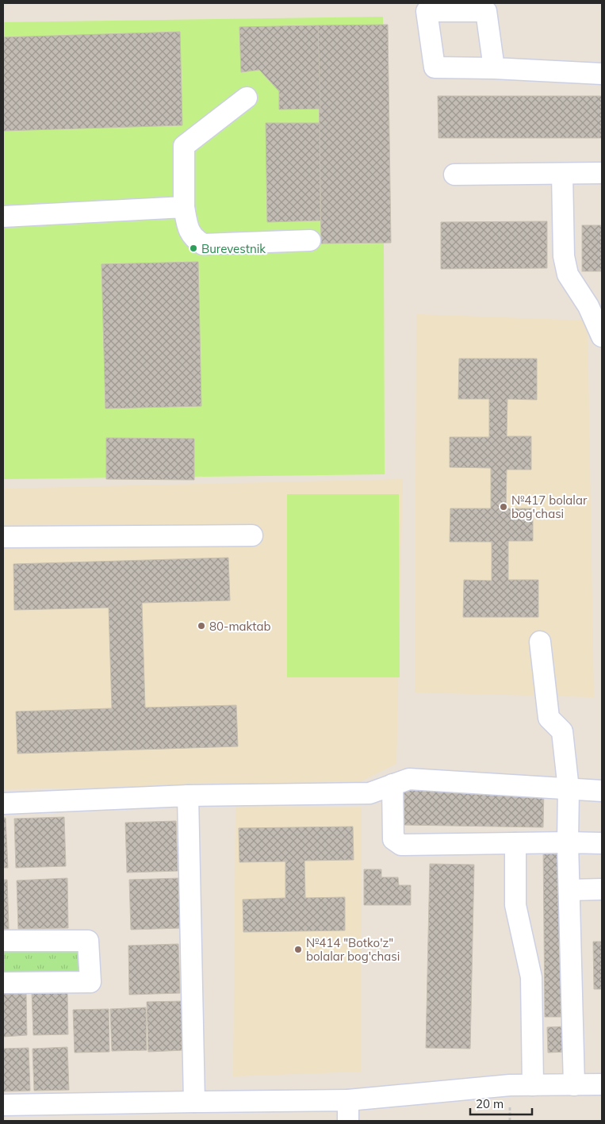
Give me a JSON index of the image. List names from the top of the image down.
{
  "places": [
    "Burevestnik",
    "№417 bolalar bog'chasi",
    "80-maktab",
    "№414 \"Botko'z\" bolalar bog'chasi"
  ],
  "scale_bar": "20 m"
}
